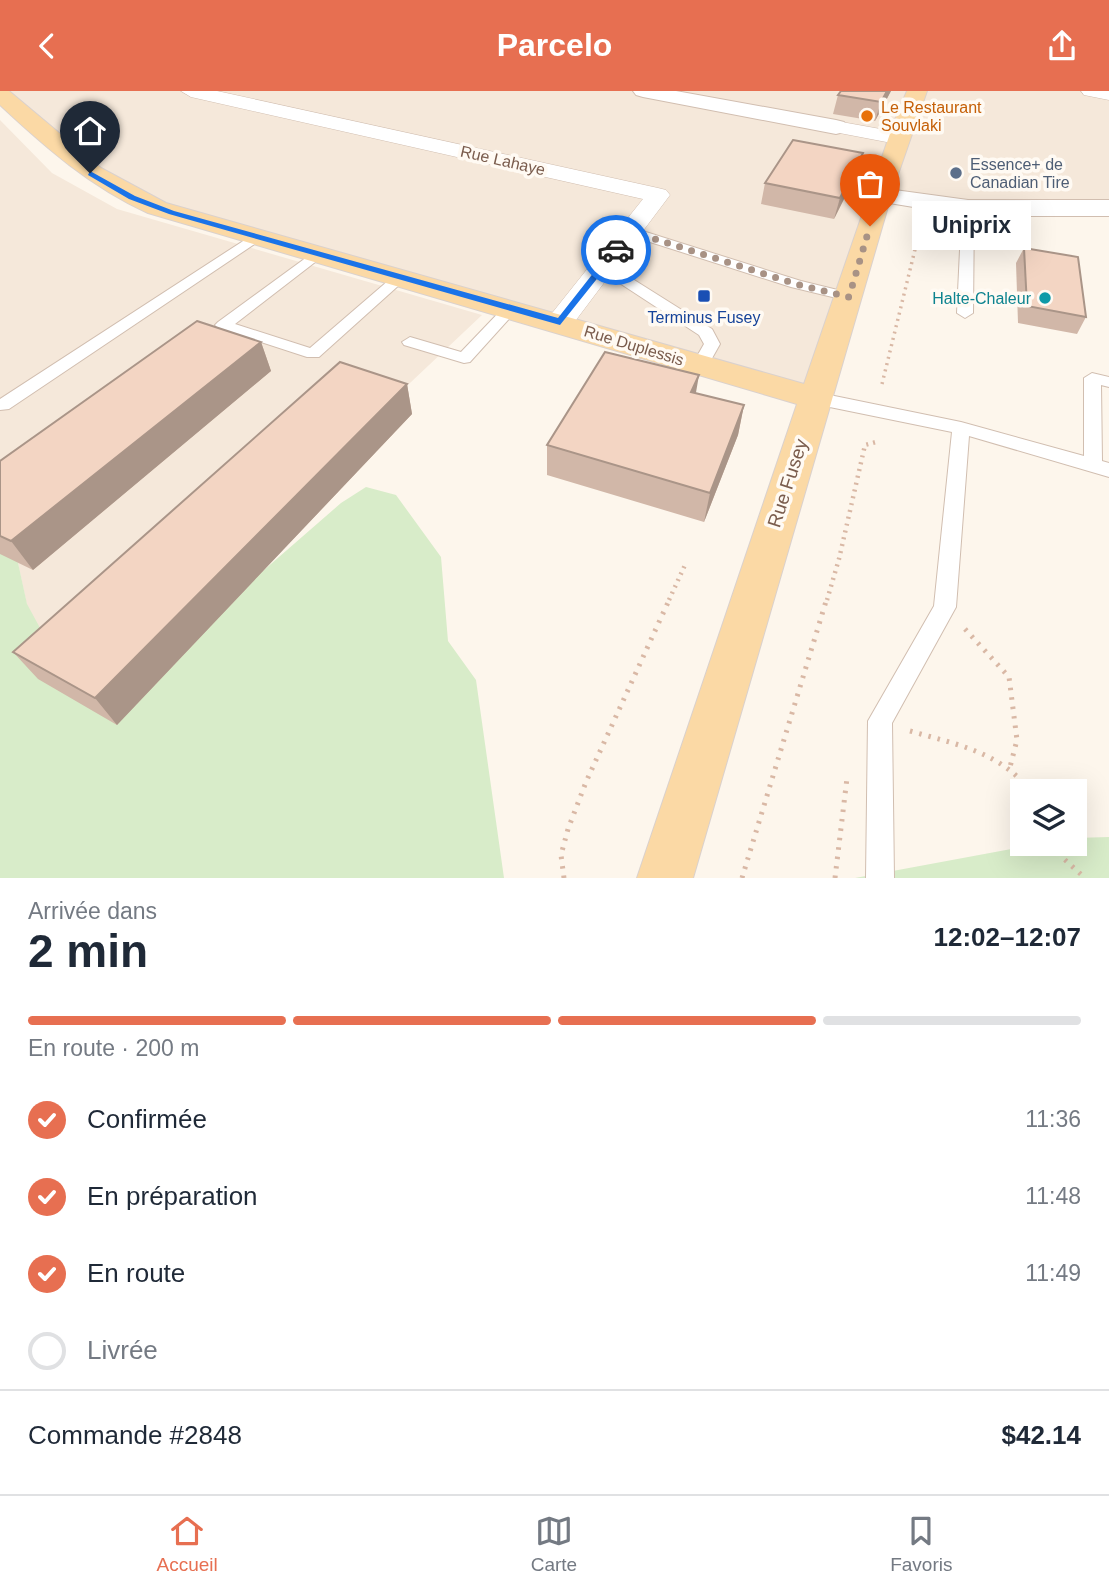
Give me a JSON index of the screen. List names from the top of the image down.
{
  "streets": {
    "main road": ["Rue Duplessis", "Rue Fusey"],
    "street": ["Rue Lahaye"]
  },
  "crossings": [
    ["Rue Lahaye", "Rue Duplessis"],
    ["Rue Duplessis", "Rue Fusey"]
  ],
  "places": {
    "other": [
      "Le Restaurant Souvlaki",
      "Essence+ de Canadian Tire",
      "Uniprix",
      "Halte-Chaleur"
    ],
    "transit": ["Terminus Fusey"]
  },
  "page": {
    "header": "Parcelo",
    "bubble": "Uniprix",
    "heading": ["2 min", "Arrivée dans", "12:02–12:07"],
    "panel": ["Commande #2848", "$42.14"],
    "bar": "En route · 200 m",
    "list": [
      ["Confirmée", "11:36"],
      ["En préparation", "11:48"],
      ["En route", "11:49"],
      "Livrée"
    ],
    "tabs": ["Accueil", "Carte", "Favoris"]
  }
}
